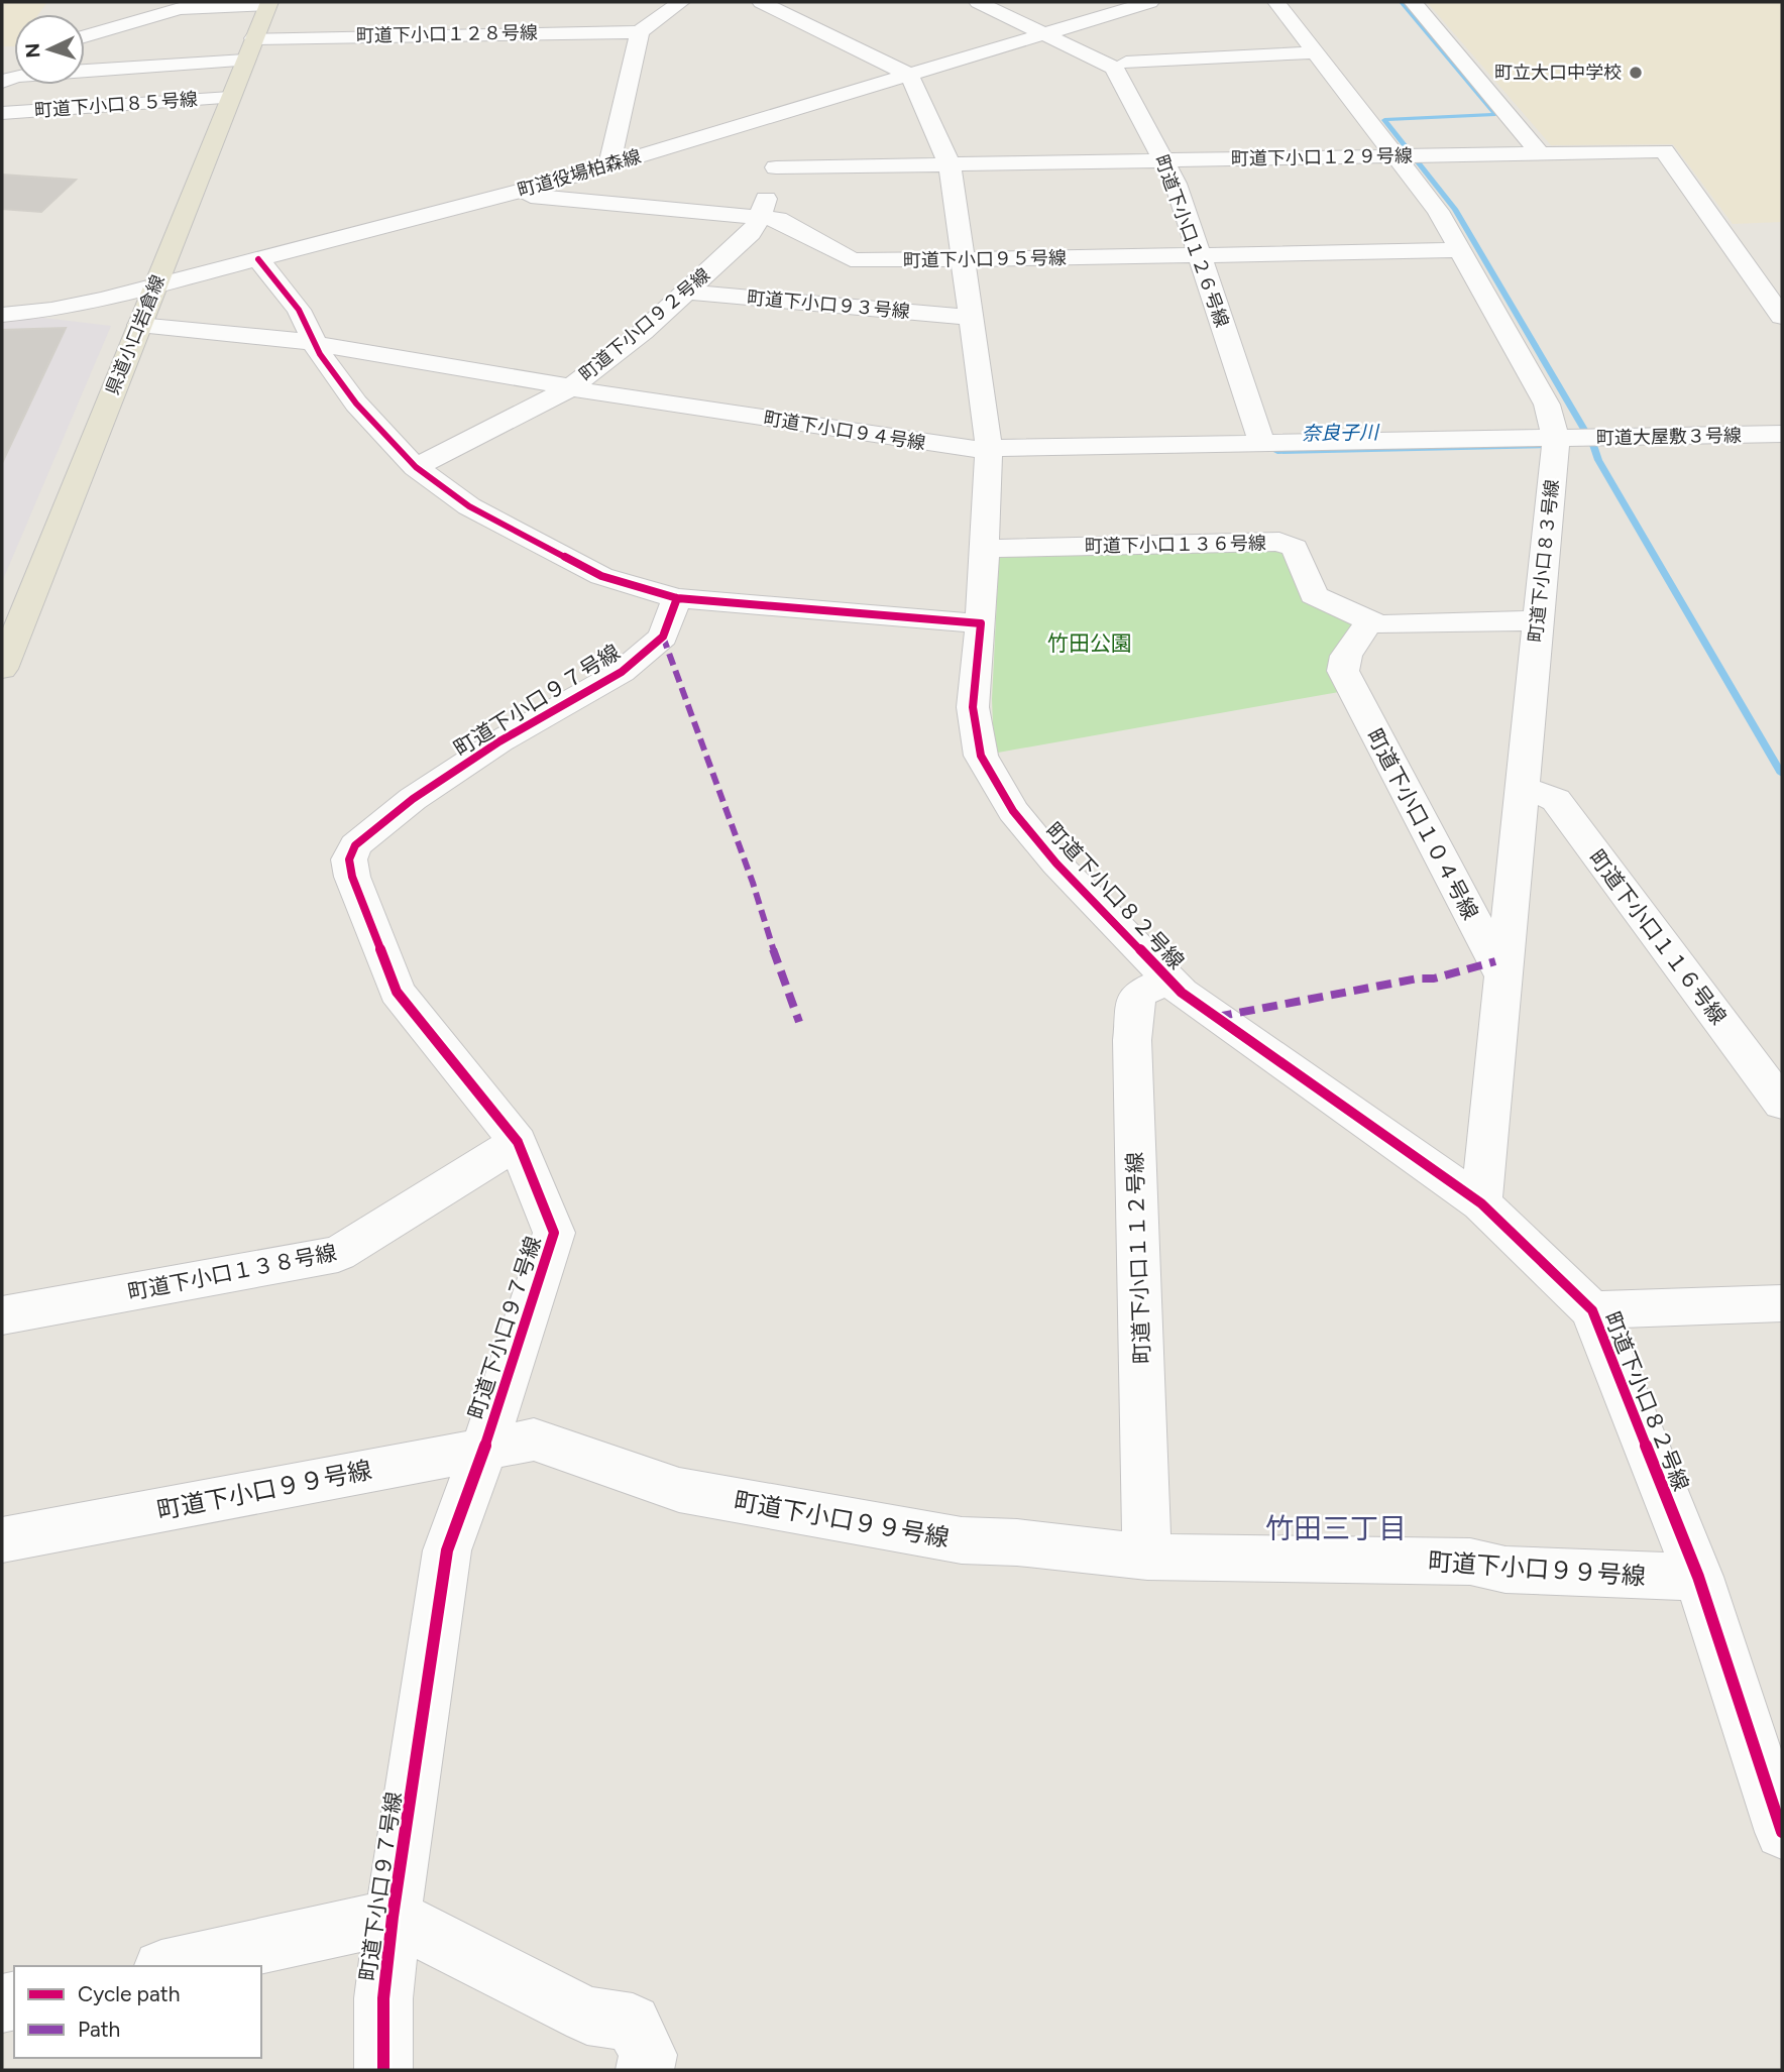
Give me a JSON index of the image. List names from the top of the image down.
{
  "streets": {
    "main road": ["県道小口岩倉線"],
    "street": [
      "町道下小口１２８号線",
      "町道下小口８５号線",
      "町道下小口１２９号線",
      "町道役場柏森線",
      "町道下小口１２６号線",
      "町道下小口９５号線",
      "町道下小口９３号線",
      "町道下小口９２号線",
      "町道下小口９４号線",
      "町道大屋敷３号線",
      "町道下小口１３６号線",
      "町道下小口８３号線",
      "町道下小口９７号線",
      "町道下小口１０４号線",
      "町道下小口８２号線",
      "町道下小口１１６号線",
      "町道下小口１１２号線",
      "町道下小口１３８号線",
      "町道下小口９９号線"
    ]
  },
  "crossings": [
    ["町道下小口１２８号線", "町道下小口８５号線"],
    ["町道下小口１２８号線", "県道小口岩倉線"],
    ["町道下小口８５号線", "県道小口岩倉線"],
    ["町道下小口１２９号線", "町道役場柏森線"],
    ["町道下小口１２９号線", "町道下小口１２６号線"],
    ["町道下小口１２９号線", "町道下小口９２号線"],
    ["町道下小口１２９号線", "町道下小口８３号線"],
    ["町道下小口１２９号線", "町道下小口８２号線"],
    ["町道役場柏森線", "町道下小口１２６号線"],
    ["町道役場柏森線", "町道下小口９５号線"],
    ["町道役場柏森線", "町道下小口９２号線"],
    ["町道役場柏森線", "県道小口岩倉線"],
    ["町道役場柏森線", "町道下小口８２号線"],
    ["町道下小口１２６号線", "町道下小口９５号線"],
    ["町道下小口１２６号線", "町道下小口９４号線"],
    ["町道下小口９５号線", "町道下小口９２号線"],
    ["町道下小口９５号線", "町道下小口８３号線"],
    ["町道下小口９５号線", "町道下小口８２号線"],
    ["町道下小口９３号線", "町道下小口９２号線"],
    ["町道下小口９３号線", "町道下小口８２号線"],
    ["町道下小口９２号線", "町道下小口９４号線"],
    ["県道小口岩倉線", "町道下小口９４号線"],
    ["町道下小口９４号線", "町道大屋敷３号線"],
    ["町道下小口９４号線", "町道下小口８３号線"],
    ["町道下小口９４号線", "町道下小口８２号線"],
    ["町道大屋敷３号線", "町道下小口８３号線"],
    ["町道下小口１３６号線", "町道下小口８３号線"],
    ["町道下小口１３６号線", "町道下小口１０４号線"],
    ["町道下小口１３６号線", "町道下小口８２号線"],
    ["町道下小口８３号線", "町道下小口１０４号線"],
    ["町道下小口８３号線", "町道下小口８２号線"],
    ["町道下小口８３号線", "町道下小口１１６号線"],
    ["町道下小口９７号線", "町道下小口１３８号線"],
    ["町道下小口９７号線", "町道下小口９９号線"],
    ["町道下小口８２号線", "町道下小口１１２号線"],
    ["町道下小口８２号線", "町道下小口９９号線"],
    ["町道下小口１１２号線", "町道下小口９９号線"]
  ],
  "districts": ["竹田三丁目"],
  "water": ["奈良子川"],
  "parks": ["竹田公園"],
  "places": ["町立大口中学校"],
  "legend": ["Cycle path", "Path"],
  "north": "left"
}
